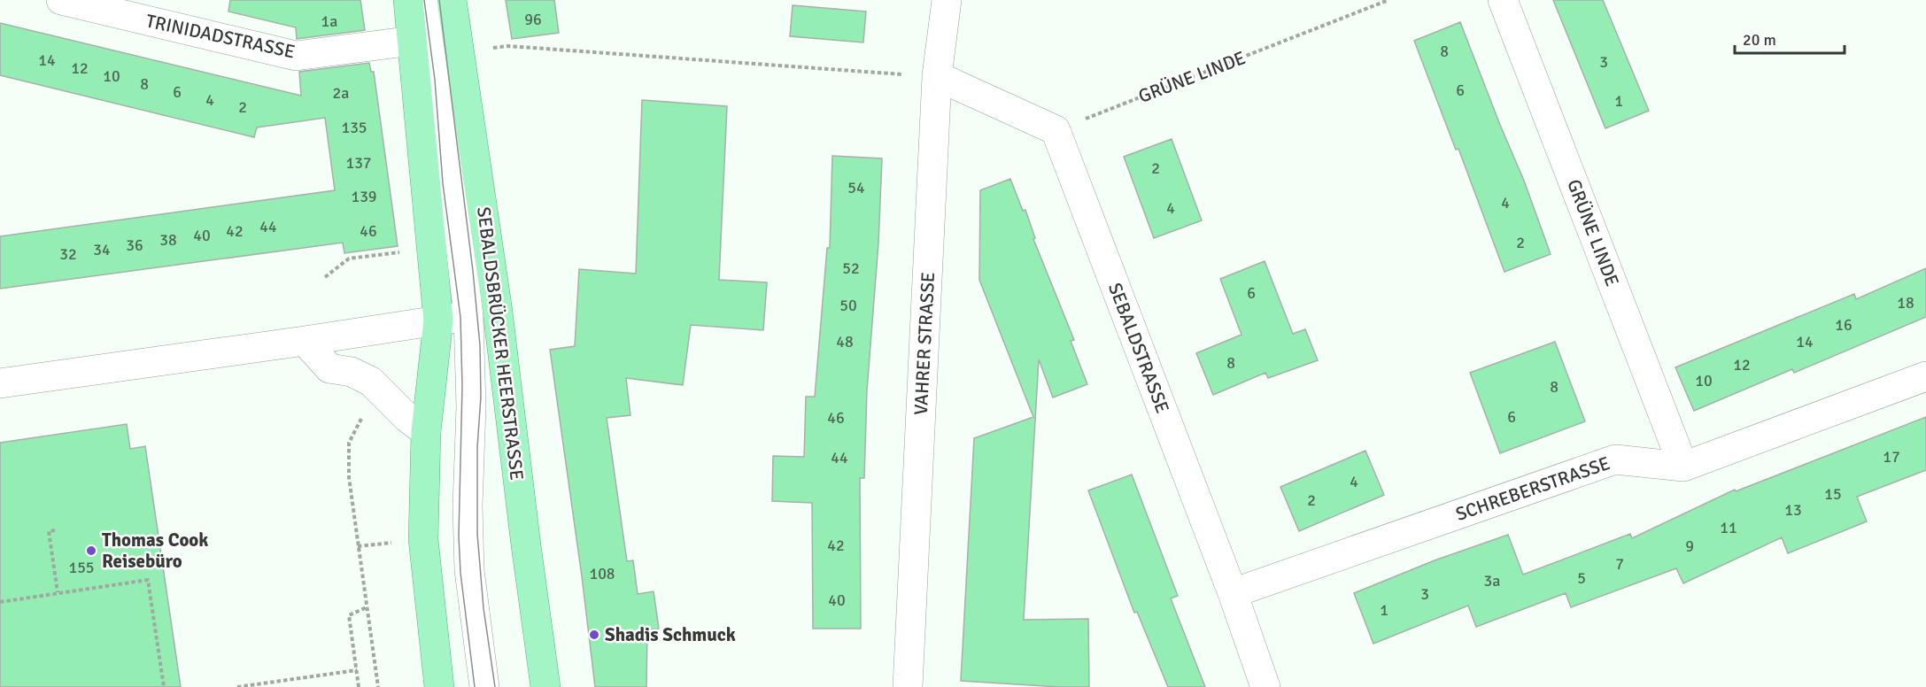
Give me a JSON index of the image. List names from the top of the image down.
{
  "streets": {
    "main road": ["SEBALDSBRÜCKER HEERSTRASSE"],
    "street": [
      "TRINIDADSTRASSE",
      "GRÜNE LINDE",
      "VAHRER STRASSE",
      "SEBALDSTRASSE",
      "SCHREBERSTRASSE"
    ]
  },
  "crossings": [
    ["GRÜNE LINDE", "SEBALDSTRASSE"],
    ["GRÜNE LINDE", "SCHREBERSTRASSE"],
    ["SEBALDSTRASSE", "SCHREBERSTRASSE"]
  ],
  "places": ["Thomas Cook Reisebüro", "Shadis Schmuck"],
  "house_numbers": [
    "96",
    "1a",
    "8",
    "14",
    "3",
    "12",
    "10",
    "8",
    "6",
    "6",
    "2a",
    "4",
    "1",
    "2",
    "135",
    "137",
    "2",
    "54",
    "139",
    "4",
    "4",
    "44",
    "42",
    "46",
    "40",
    "38",
    "2",
    "36",
    "34",
    "32",
    "52",
    "6",
    "18",
    "50",
    "16",
    "48",
    "14",
    "8",
    "12",
    "10",
    "8",
    "6",
    "46",
    "17",
    "44",
    "4",
    "15",
    "2",
    "13",
    "11",
    "42",
    "9",
    "7",
    "155",
    "108",
    "5",
    "3a",
    "3",
    "40",
    "1"
  ],
  "scale_bar": "20 m"
}
